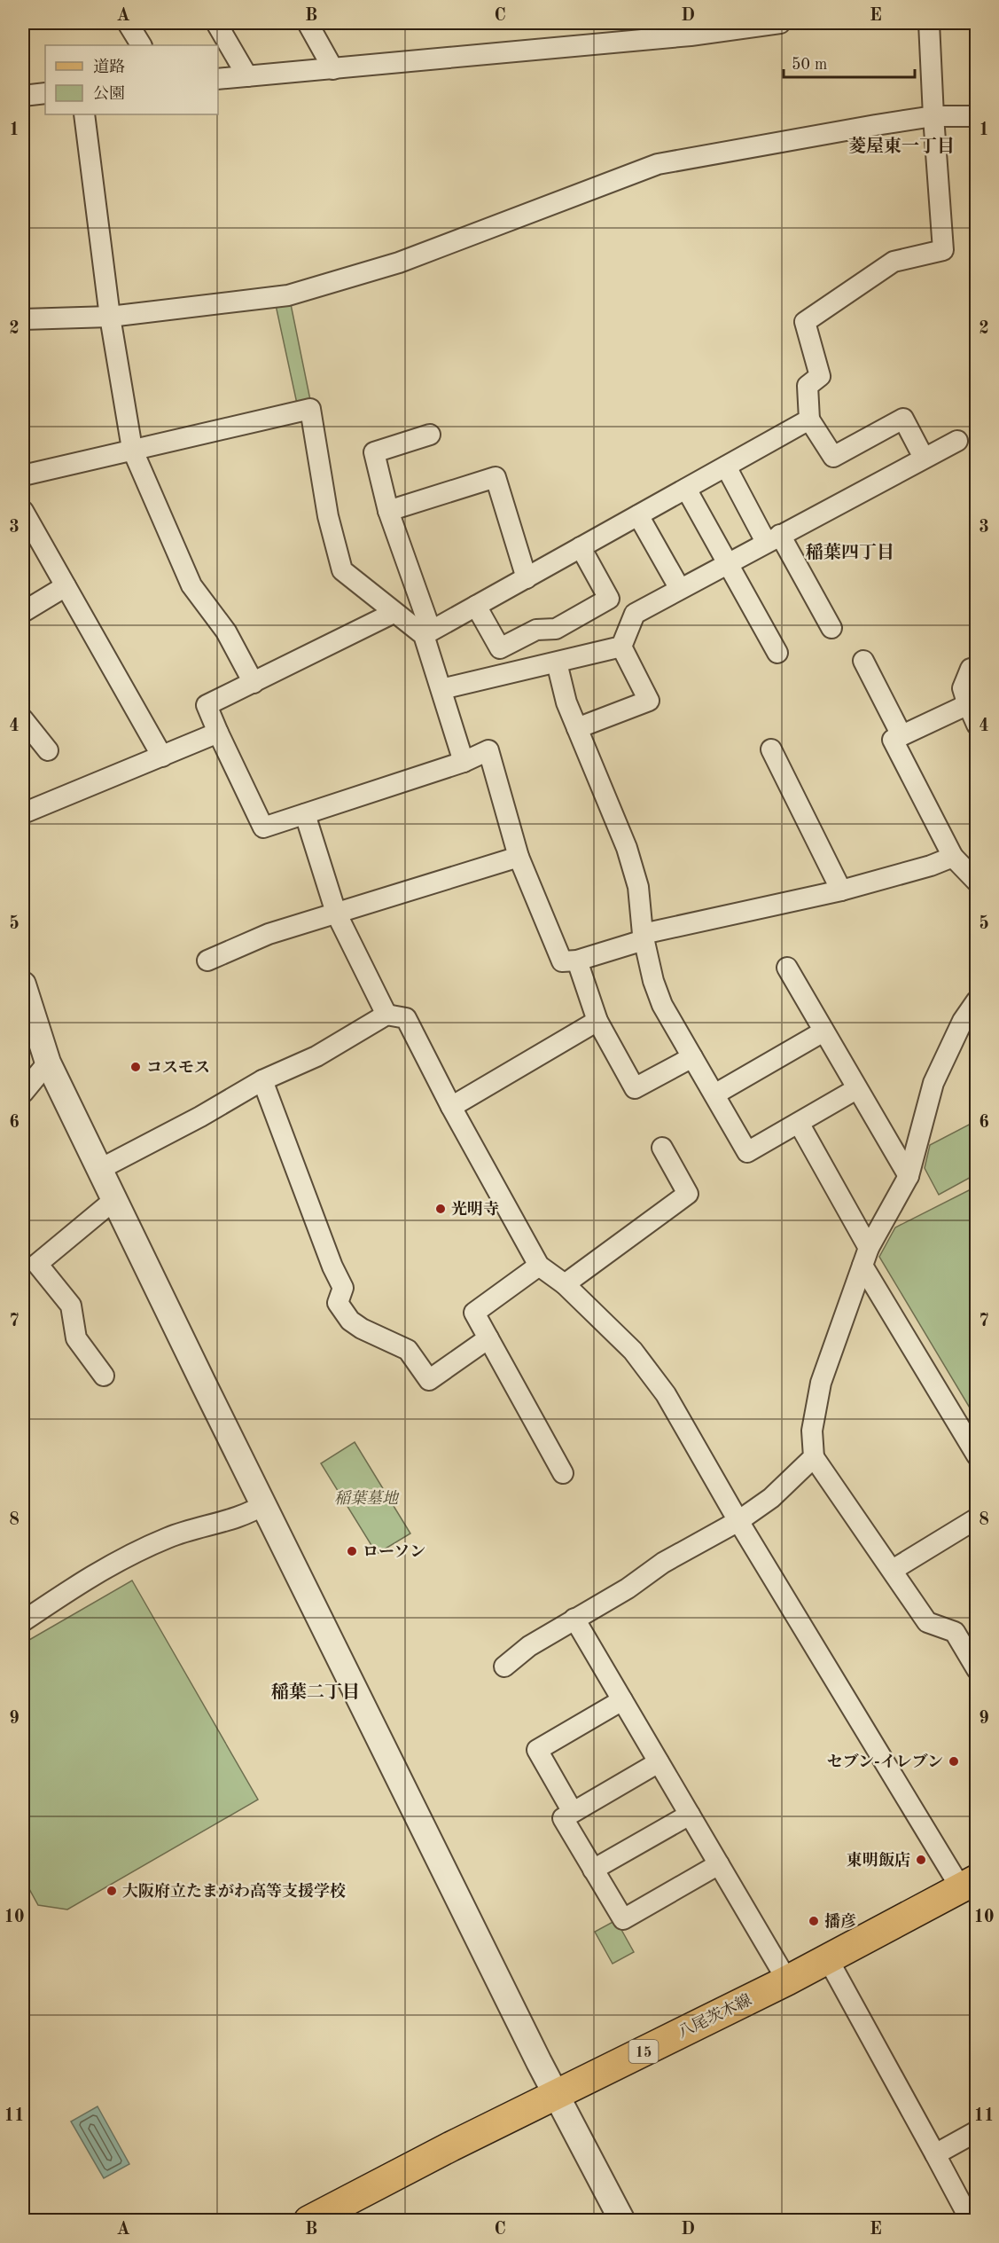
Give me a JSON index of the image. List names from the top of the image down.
{
  "streets": {
    "main road": ["八尾茨木線", "15"]
  },
  "districts": ["菱屋東一丁目", "稲葉四丁目", "稲葉二丁目"],
  "parks": ["稲葉墓地"],
  "places": [
    "コスモス",
    "光明寺",
    "ローソン",
    "セブン-イレブン",
    "東明飯店",
    "大阪府立たまがわ高等支援学校",
    "播彦"
  ],
  "legend": ["道路", "公園"],
  "scale_bar": "50 m",
  "grid": {
    "columns": [
      "A",
      "B",
      "C",
      "D",
      "E"
    ],
    "rows": [
      "1",
      "2",
      "3",
      "4",
      "5",
      "6",
      "7",
      "8",
      "9",
      "10",
      "11"
    ]
  }
}
